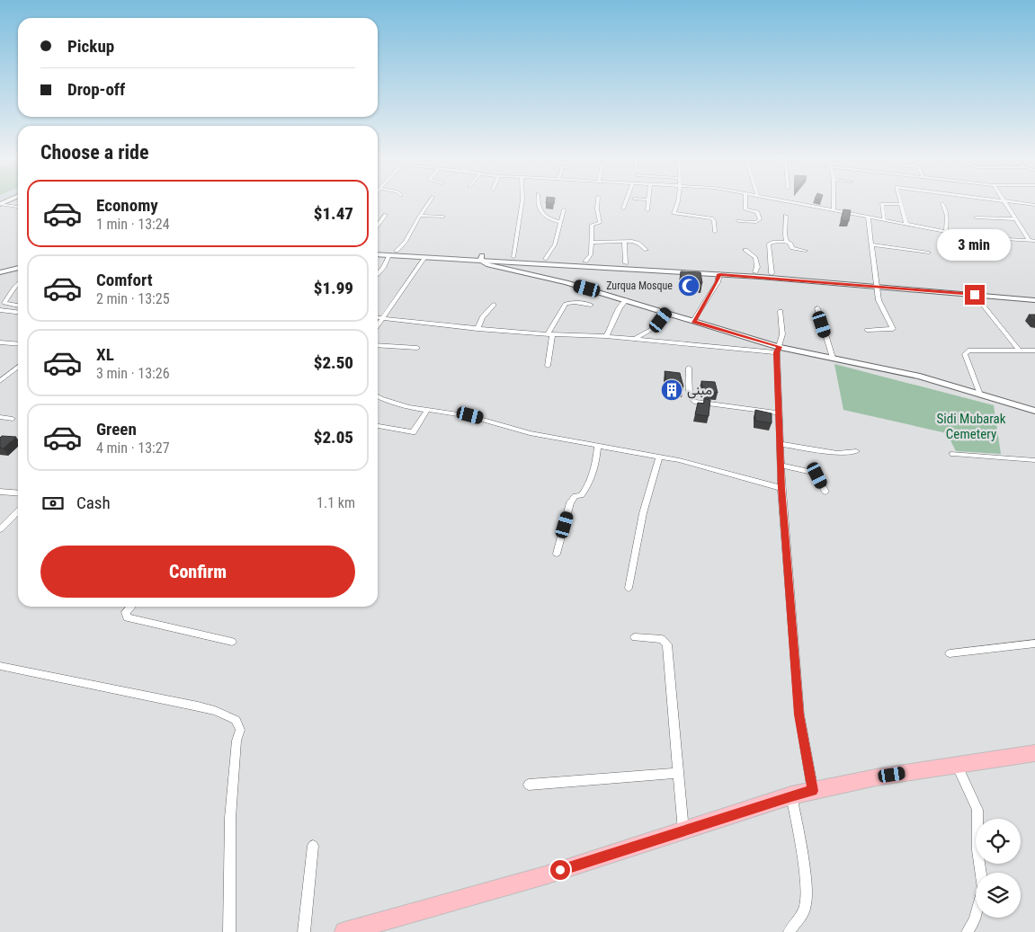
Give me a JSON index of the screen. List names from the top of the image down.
{
  "parks": ["Sidi Mubarak Cemetery"],
  "places": {
    "mosque": ["Zurqua Mosque"],
    "building": ["مبنى"]
  },
  "page": {
    "banner": ["Pickup", "Drop-off"],
    "heading": "Choose a ride",
    "list": [
      {
        "name": "Economy",
        "note": "1 min · 13:24",
        "value": "$1.47"
      },
      {
        "name": "Comfort",
        "note": "2 min · 13:25",
        "value": "$1.99"
      },
      {
        "name": "XL",
        "note": "3 min · 13:26",
        "value": "$2.50"
      },
      {
        "name": "Green",
        "note": "4 min · 13:27",
        "value": "$2.05"
      }
    ],
    "bubble": "3 min",
    "pay": ["Cash", "1.1 km"],
    "buttons": "Confirm"
  }
}
